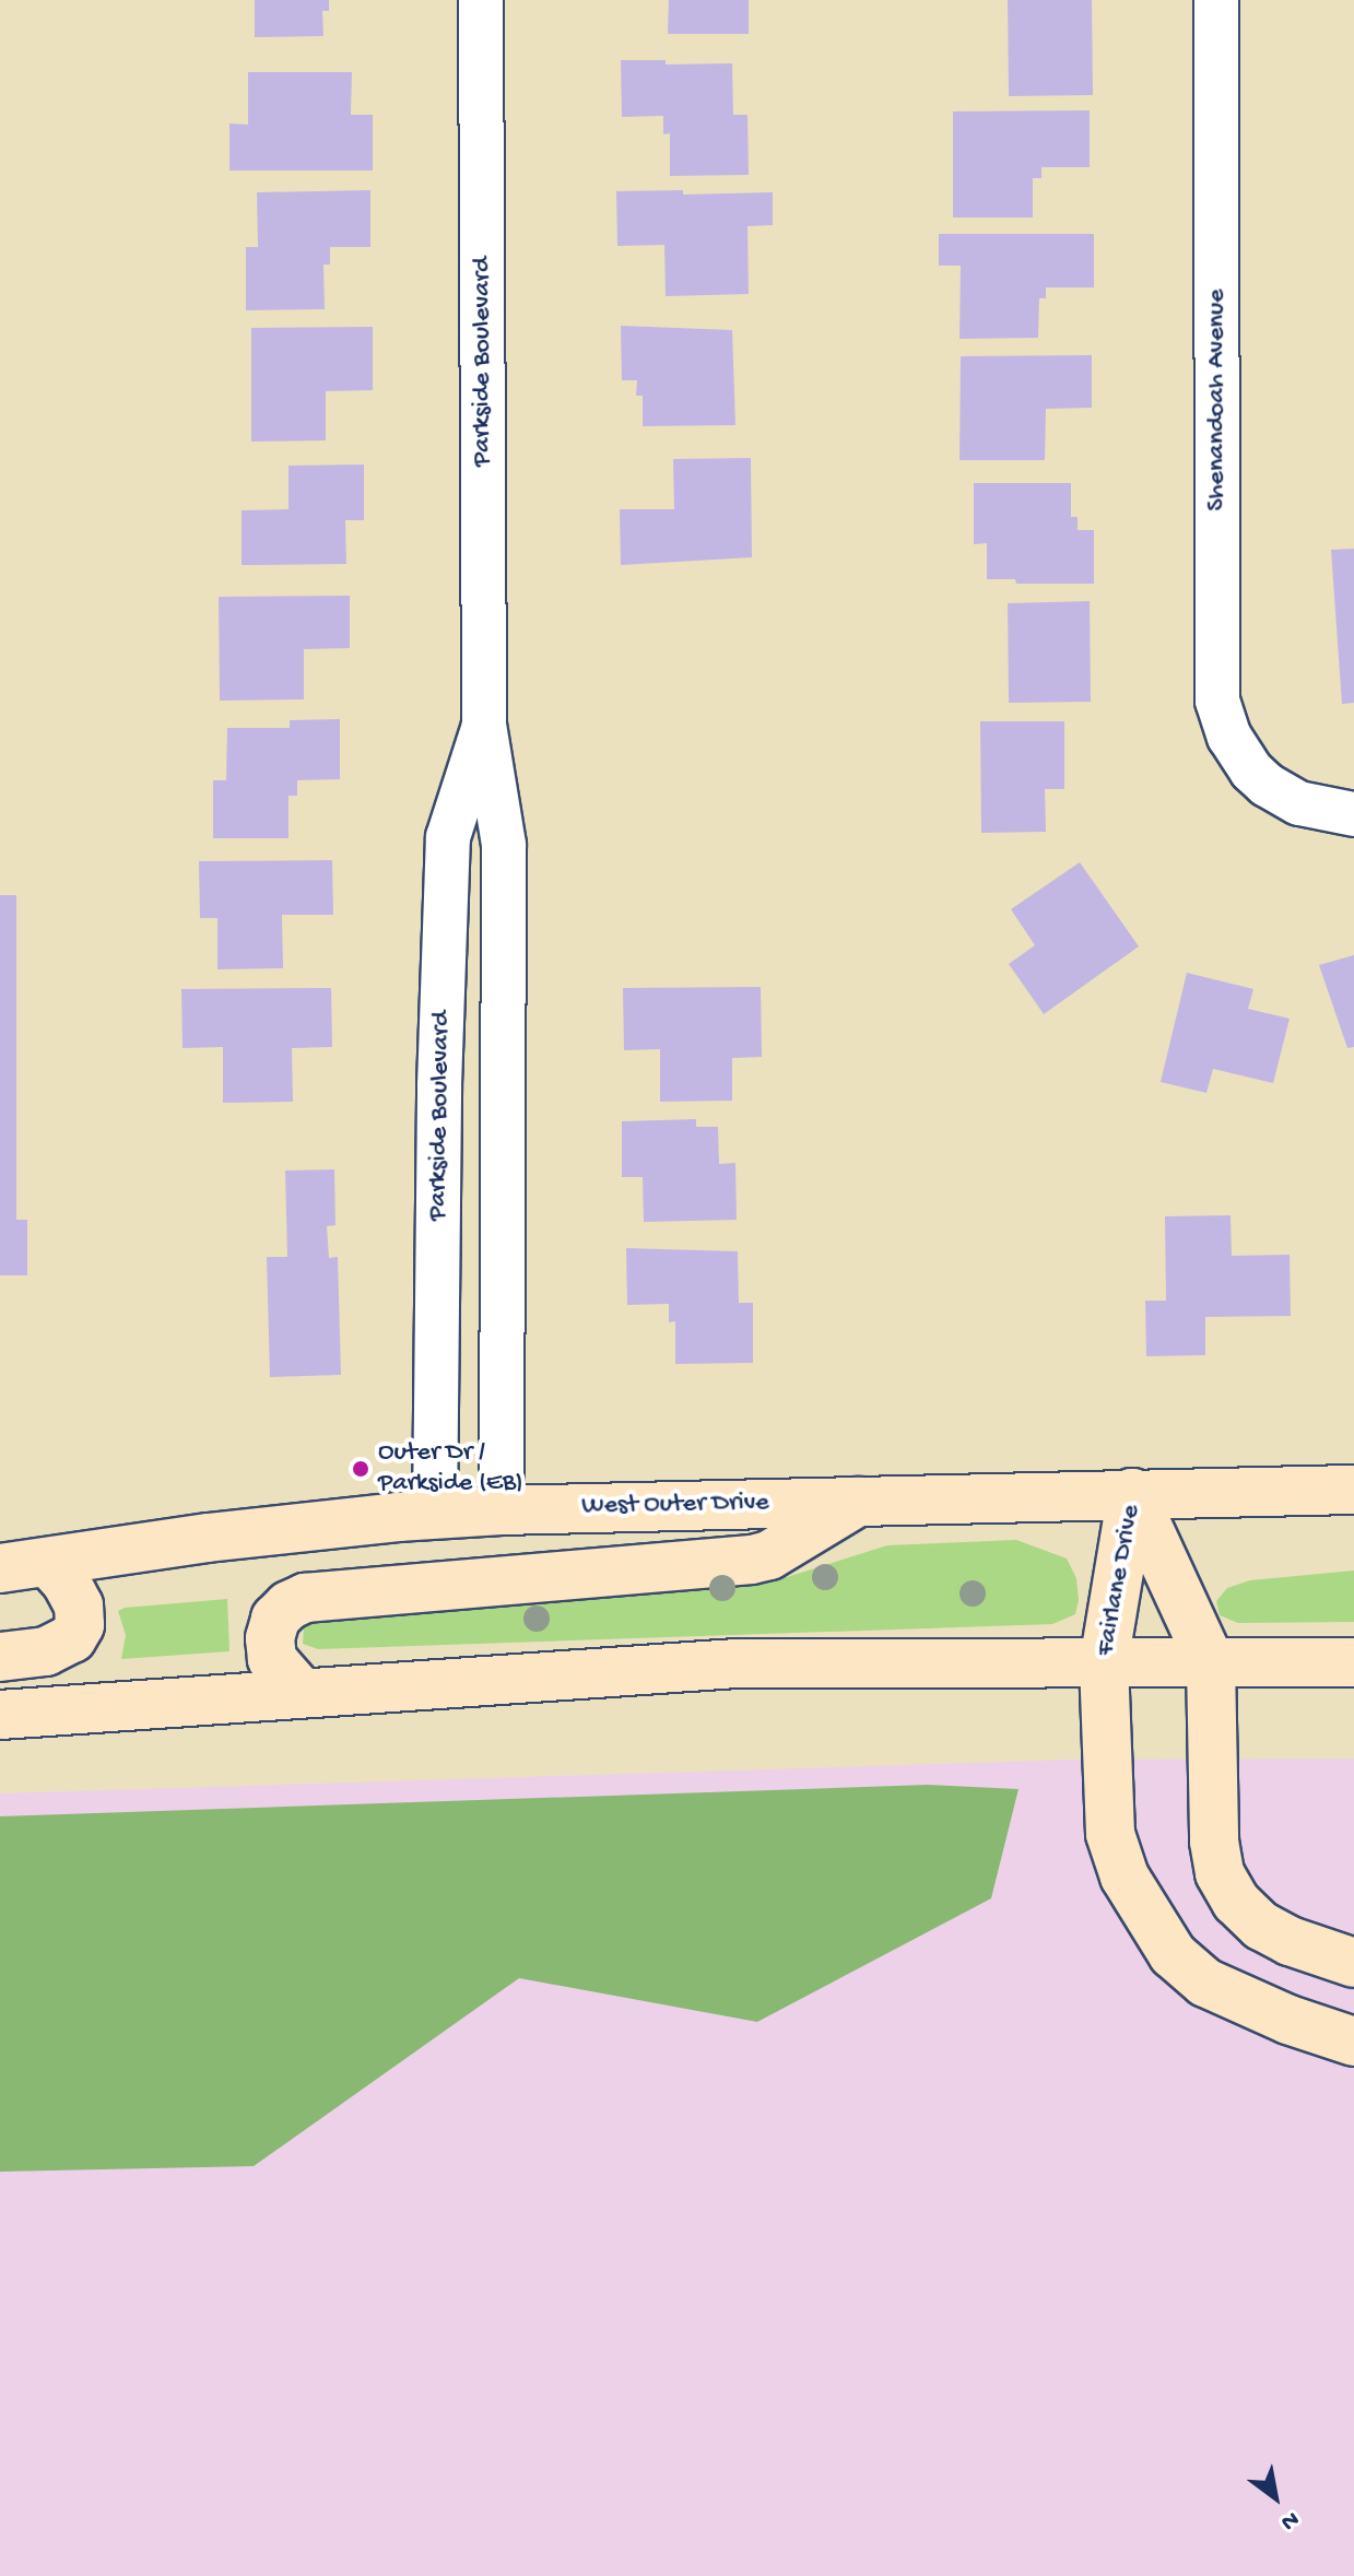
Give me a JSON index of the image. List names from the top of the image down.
{
  "streets": {
    "main road": ["West Outer Drive", "Fairlane Drive"],
    "street": ["Parkside Boulevard", "Shenandoah Avenue"]
  },
  "crossings": [
    ["Parkside Boulevard", "West Outer Drive"],
    ["West Outer Drive", "Fairlane Drive"]
  ],
  "places": ["Outer Dr / Parkside (EB)"],
  "north": "bottom right"
}
